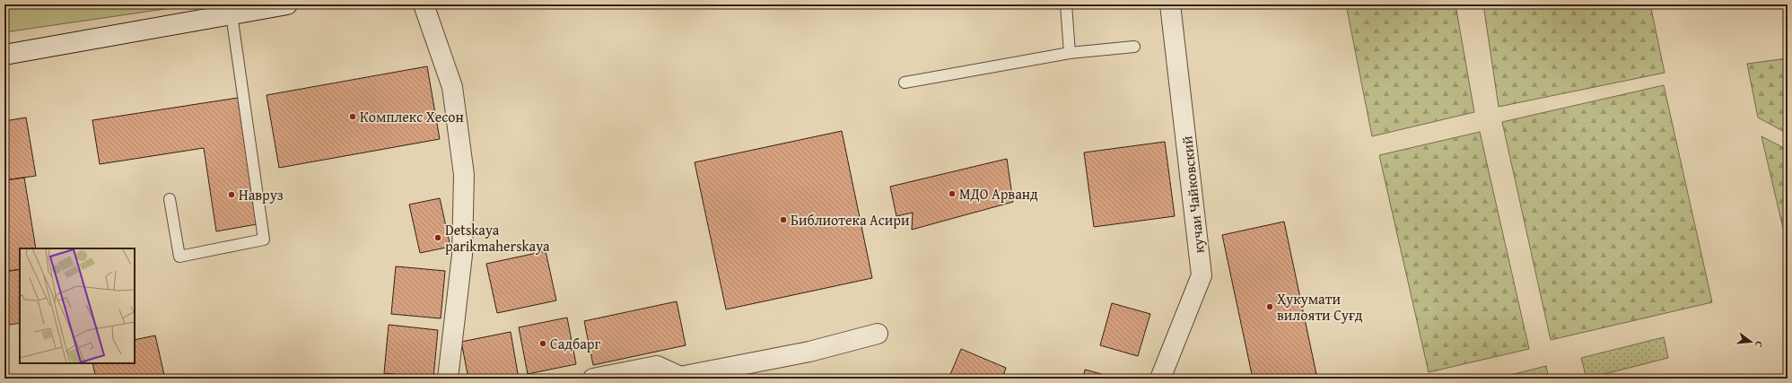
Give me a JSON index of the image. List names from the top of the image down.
{
  "streets": {
    "street": ["кучаи Чайковский"]
  },
  "places": [
    "Комплекс Хесон",
    "МДО Арванд",
    "Навруз",
    "Библиотека Асири",
    "Detskaya parikmaherskaya",
    "Ҳукумати вилояти Суғд",
    "Садбарг"
  ],
  "north": "right"
}
